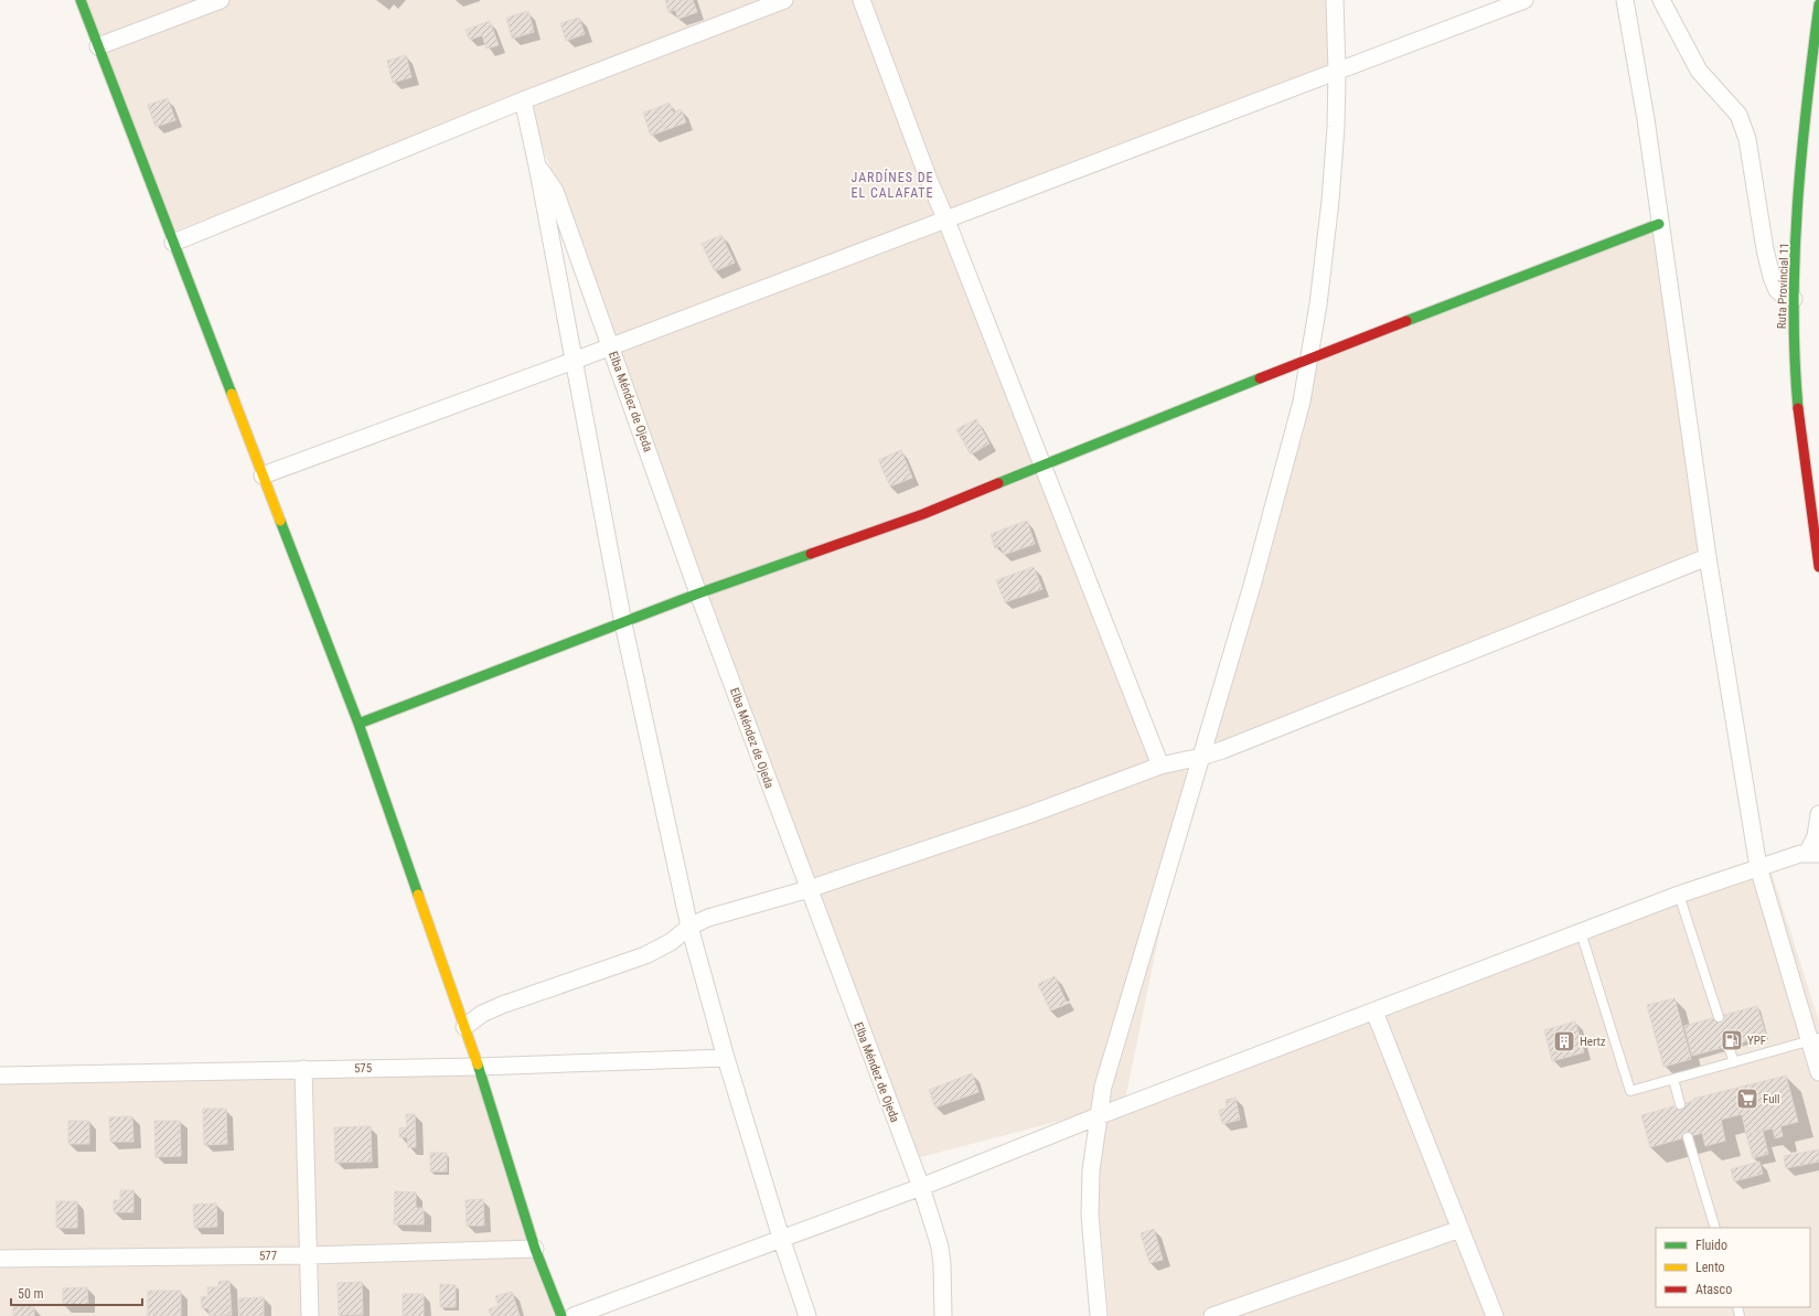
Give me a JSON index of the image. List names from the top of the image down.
{
  "streets": {
    "street": [
      "Ruta Provincial 11",
      "Elba Méndez de Ojeda",
      "575",
      "577"
    ]
  },
  "districts": ["JARDÍNES DE EL CALAFATE"],
  "places": {
    "fuel station": ["YPF"],
    "building": ["Hertz"],
    "supermarket": ["Full"]
  },
  "legend": ["Fluido", "Lento", "Atasco"],
  "scale_bar": "50 m"
}
